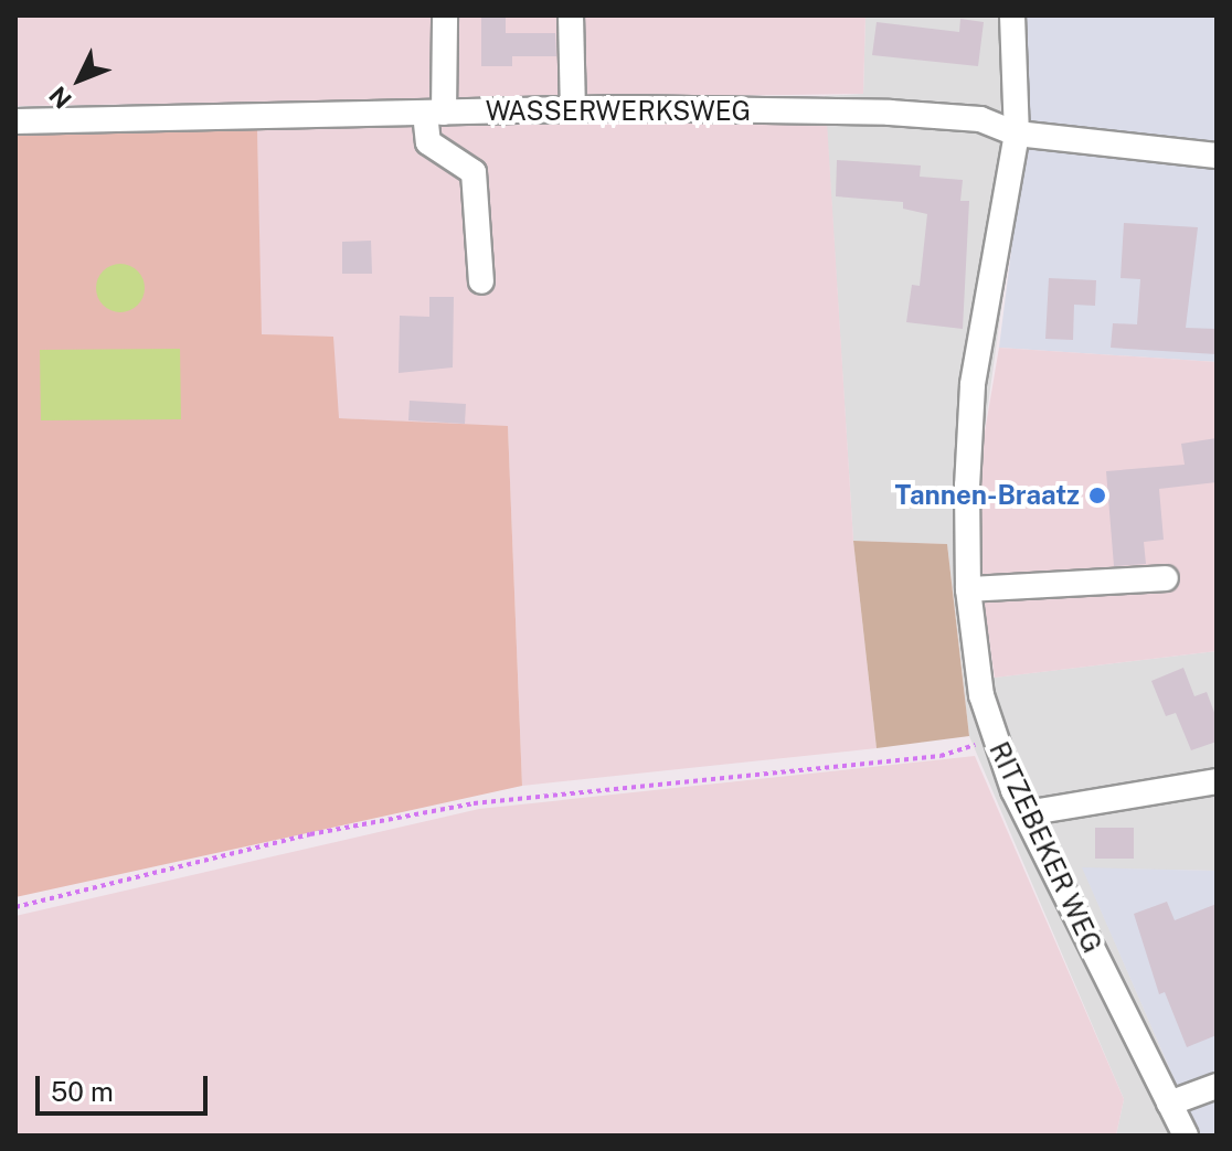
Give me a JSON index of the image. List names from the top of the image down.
{
  "streets": {
    "street": ["WASSERWERKSWEG", "RITZEBEKER WEG"]
  },
  "crossings": [
    ["WASSERWERKSWEG", "RITZEBEKER WEG"]
  ],
  "places": ["Tannen-Braatz"],
  "scale_bar": "50 m",
  "north": "bottom left"
}
